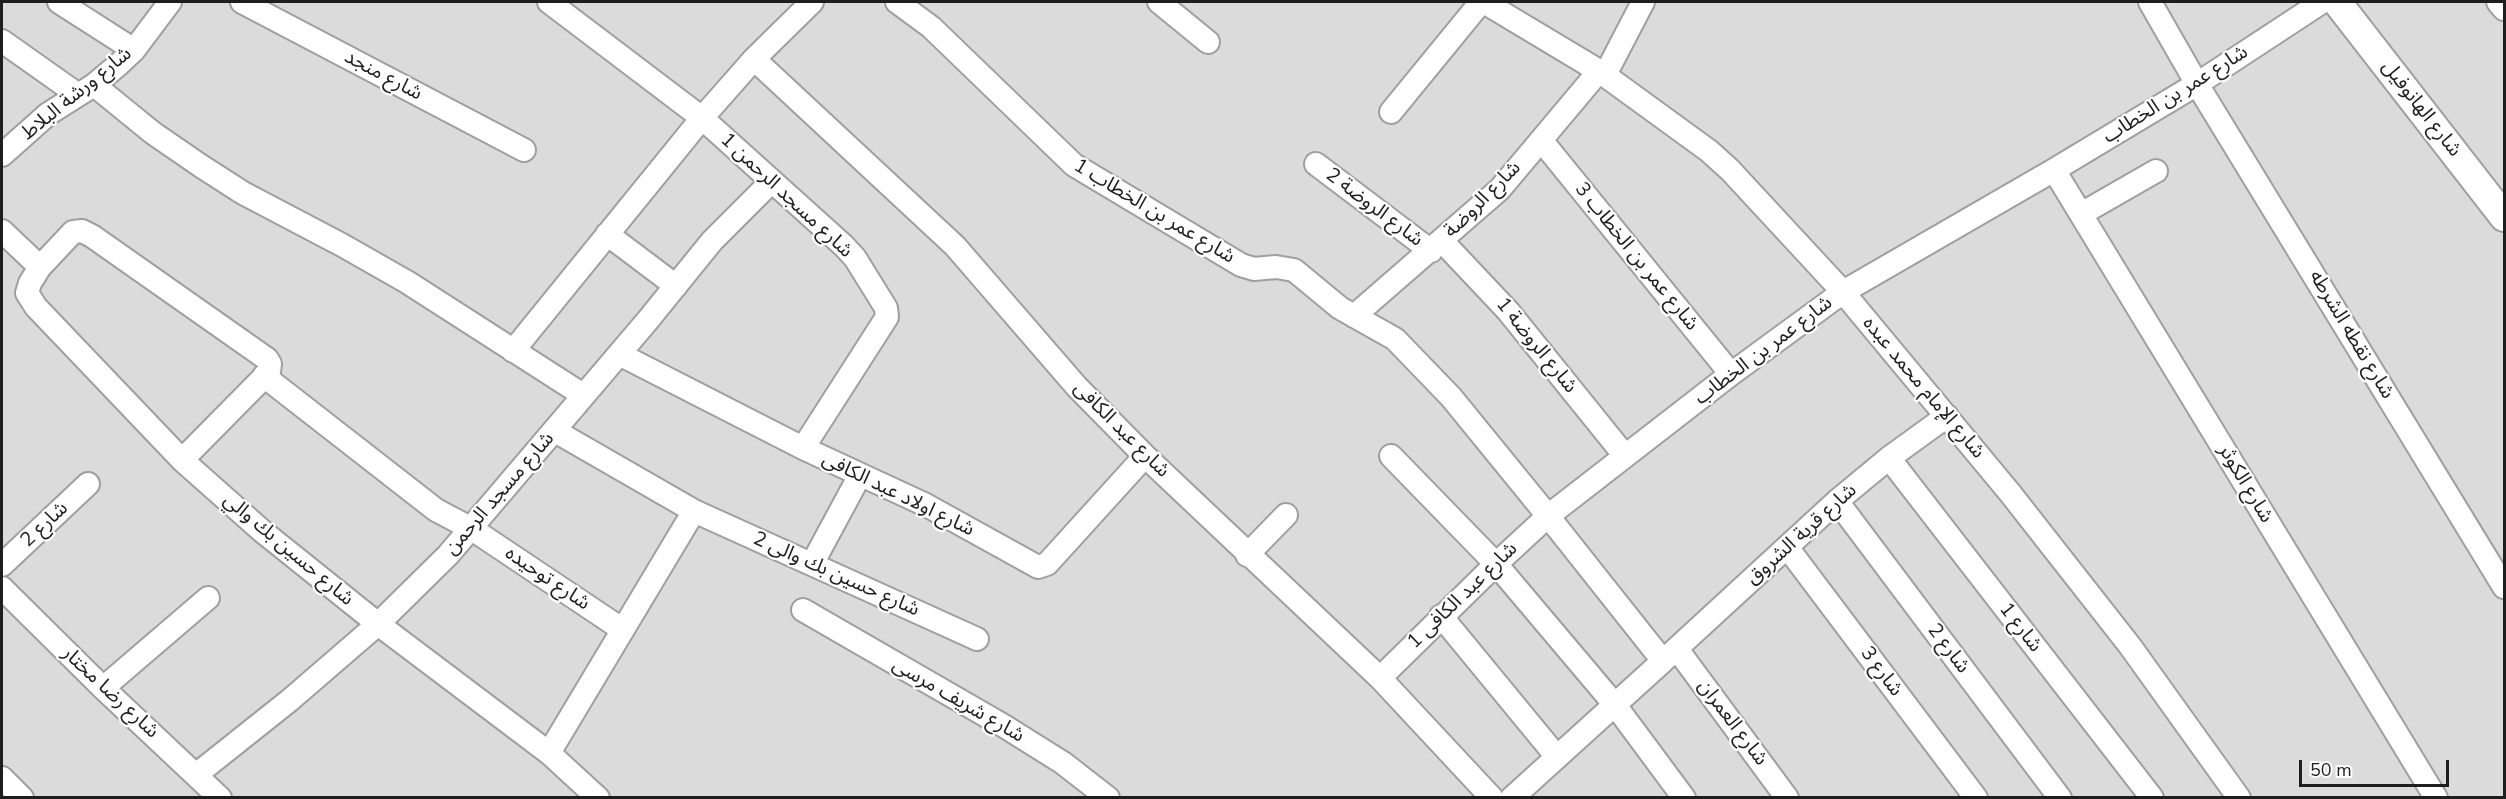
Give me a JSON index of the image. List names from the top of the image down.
{
  "streets": {
    "street": [
      "شارع منجد",
      "شارع ورشة البلاط",
      "شارع عمر بن الخطاب",
      "شارع الهانوفيل",
      "شارع مسجد الرحمن 1",
      "شارع الروضة",
      "شارع الروضة 2",
      "شارع عمر بن الخطاب 1",
      "شارع عمر بن الخطاب 3",
      "شارع نقطه الشرطه",
      "شارع الروضة 1",
      "شارع الإمام محمد عبده",
      "شارع عبد الكافى",
      "شارع الكوثر",
      "شارع مسجد الرحمن",
      "شارع اولاد عبد الكافى",
      "شارع 2",
      "شارع قرية الشروق",
      "شارع حسين بك والي",
      "شارع حسين بك والى 2",
      "شارع توحيده",
      "شارع عبد الكافى 1",
      "شارع 1",
      "شارع 3",
      "شارع رضا مختار",
      "شارع شريف مرسى",
      "شارع العمران"
    ]
  },
  "crossings": [
    ["شارع عمر بن الخطاب", "شارع عمر بن الخطاب 1"],
    ["شارع عمر بن الخطاب", "شارع عمر بن الخطاب 3"],
    ["شارع عمر بن الخطاب", "شارع نقطه الشرطه"],
    ["شارع عمر بن الخطاب", "شارع الروضة 1"],
    ["شارع عمر بن الخطاب", "شارع الإمام محمد عبده"],
    ["شارع عمر بن الخطاب", "شارع الكوثر"],
    ["شارع عمر بن الخطاب", "شارع عبد الكافى 1"],
    ["شارع مسجد الرحمن 1", "شارع مسجد الرحمن"],
    ["شارع مسجد الرحمن 1", "شارع اولاد عبد الكافى"],
    ["شارع الروضة", "شارع الروضة 2"],
    ["شارع الروضة", "شارع عمر بن الخطاب 1"],
    ["شارع الروضة", "شارع عمر بن الخطاب 3"],
    ["شارع الروضة", "شارع الروضة 1"],
    ["شارع الروضة", "شارع الإمام محمد عبده"],
    ["شارع الروضة 2", "شارع الروضة 1"],
    ["شارع عمر بن الخطاب 1", "شارع عبد الكافى 1"],
    ["شارع الإمام محمد عبده", "شارع قرية الشروق"],
    ["شارع عبد الكافى", "شارع اولاد عبد الكافى"],
    ["شارع عبد الكافى", "شارع عبد الكافى 1"],
    ["شارع مسجد الرحمن", "شارع اولاد عبد الكافى"],
    ["شارع مسجد الرحمن", "شارع حسين بك والي"],
    ["شارع مسجد الرحمن", "شارع حسين بك والى 2"],
    ["شارع مسجد الرحمن", "شارع توحيده"],
    ["شارع مسجد الرحمن", "شارع رضا مختار"],
    ["شارع 2", "شارع قرية الشروق"],
    ["شارع قرية الشروق", "شارع 1"],
    ["شارع قرية الشروق", "شارع 3"],
    ["شارع قرية الشروق", "شارع العمران"],
    ["شارع حسين بك والي", "شارع توحيده"]
  ],
  "scale_bar": "50 m"
}
